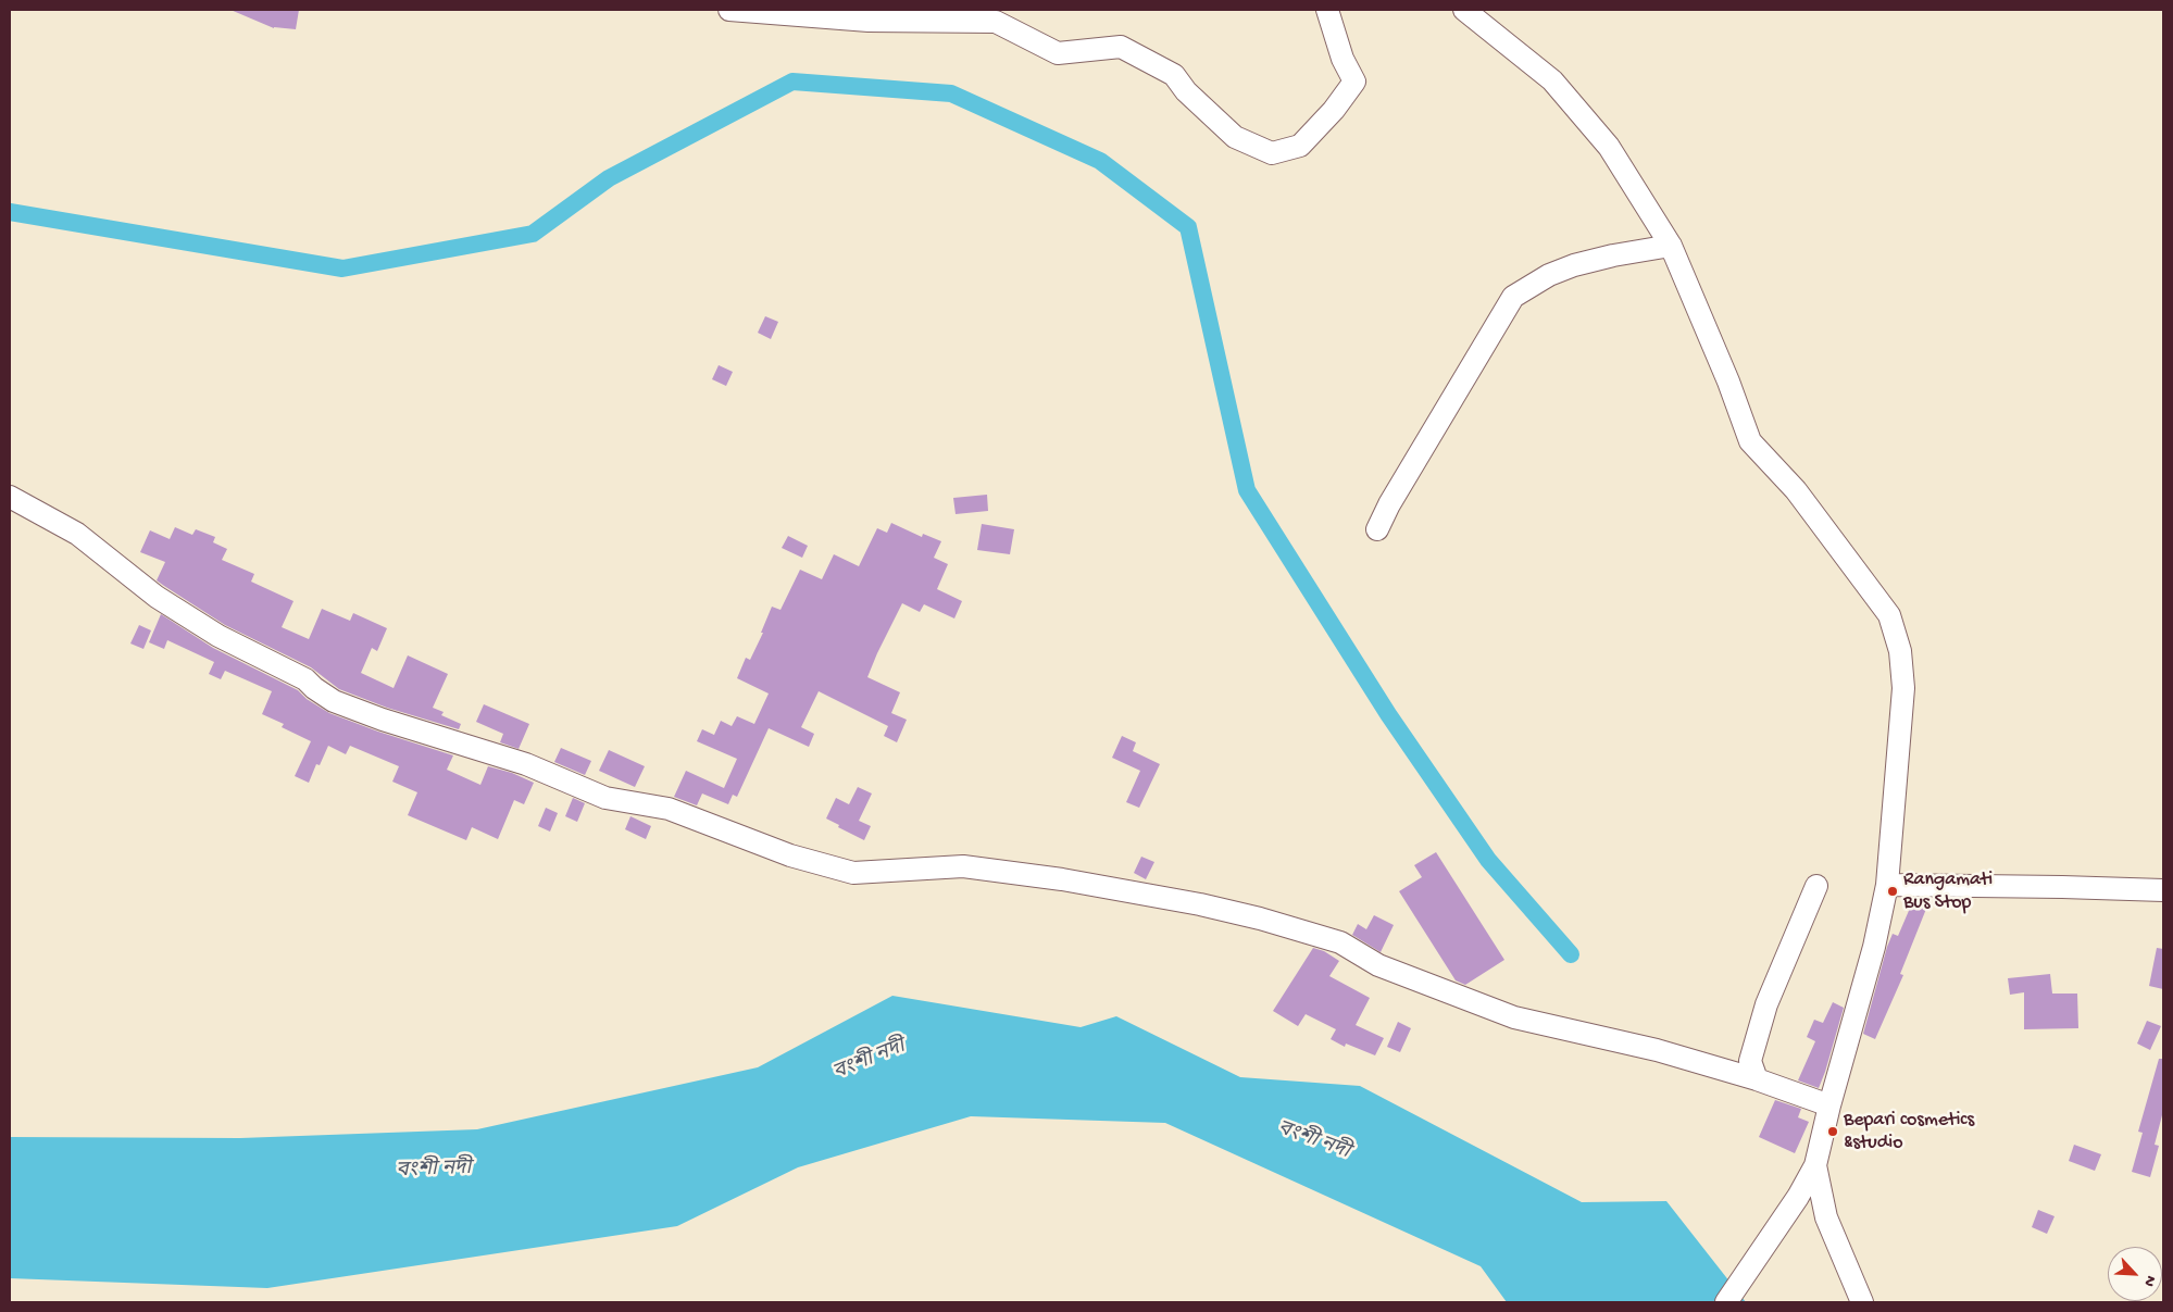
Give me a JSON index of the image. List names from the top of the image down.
{
  "water": ["বংশী নদী"],
  "places": ["Rangamati Bus Stop", "Bepari cosmetics &studio"],
  "north": "bottom right"
}
